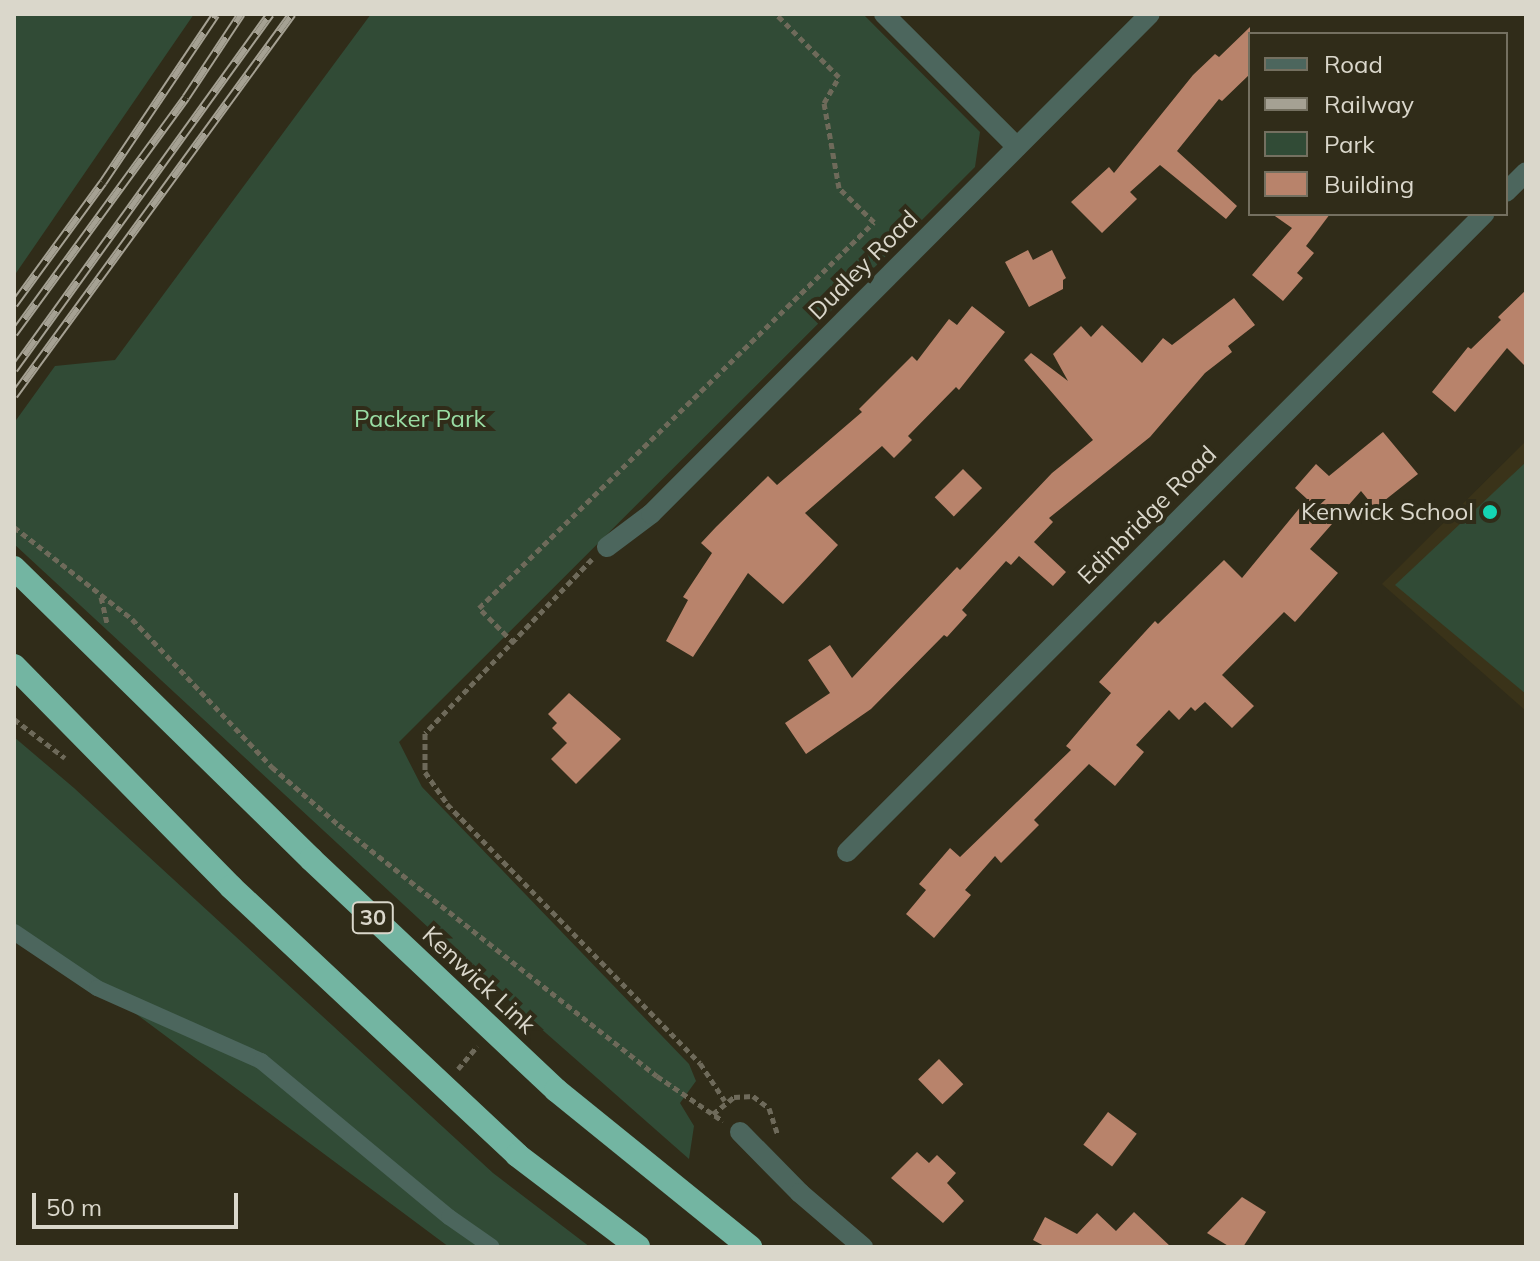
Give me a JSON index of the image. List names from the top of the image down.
{
  "streets": {
    "highway": ["30", "Kenwick Link"],
    "street": ["Dudley Road", "Edinbridge Road"]
  },
  "parks": ["Packer Park"],
  "places": ["Kenwick School"],
  "legend": [
    "Road",
    "Railway",
    "Park",
    "Building"
  ],
  "scale_bar": "50 m"
}
